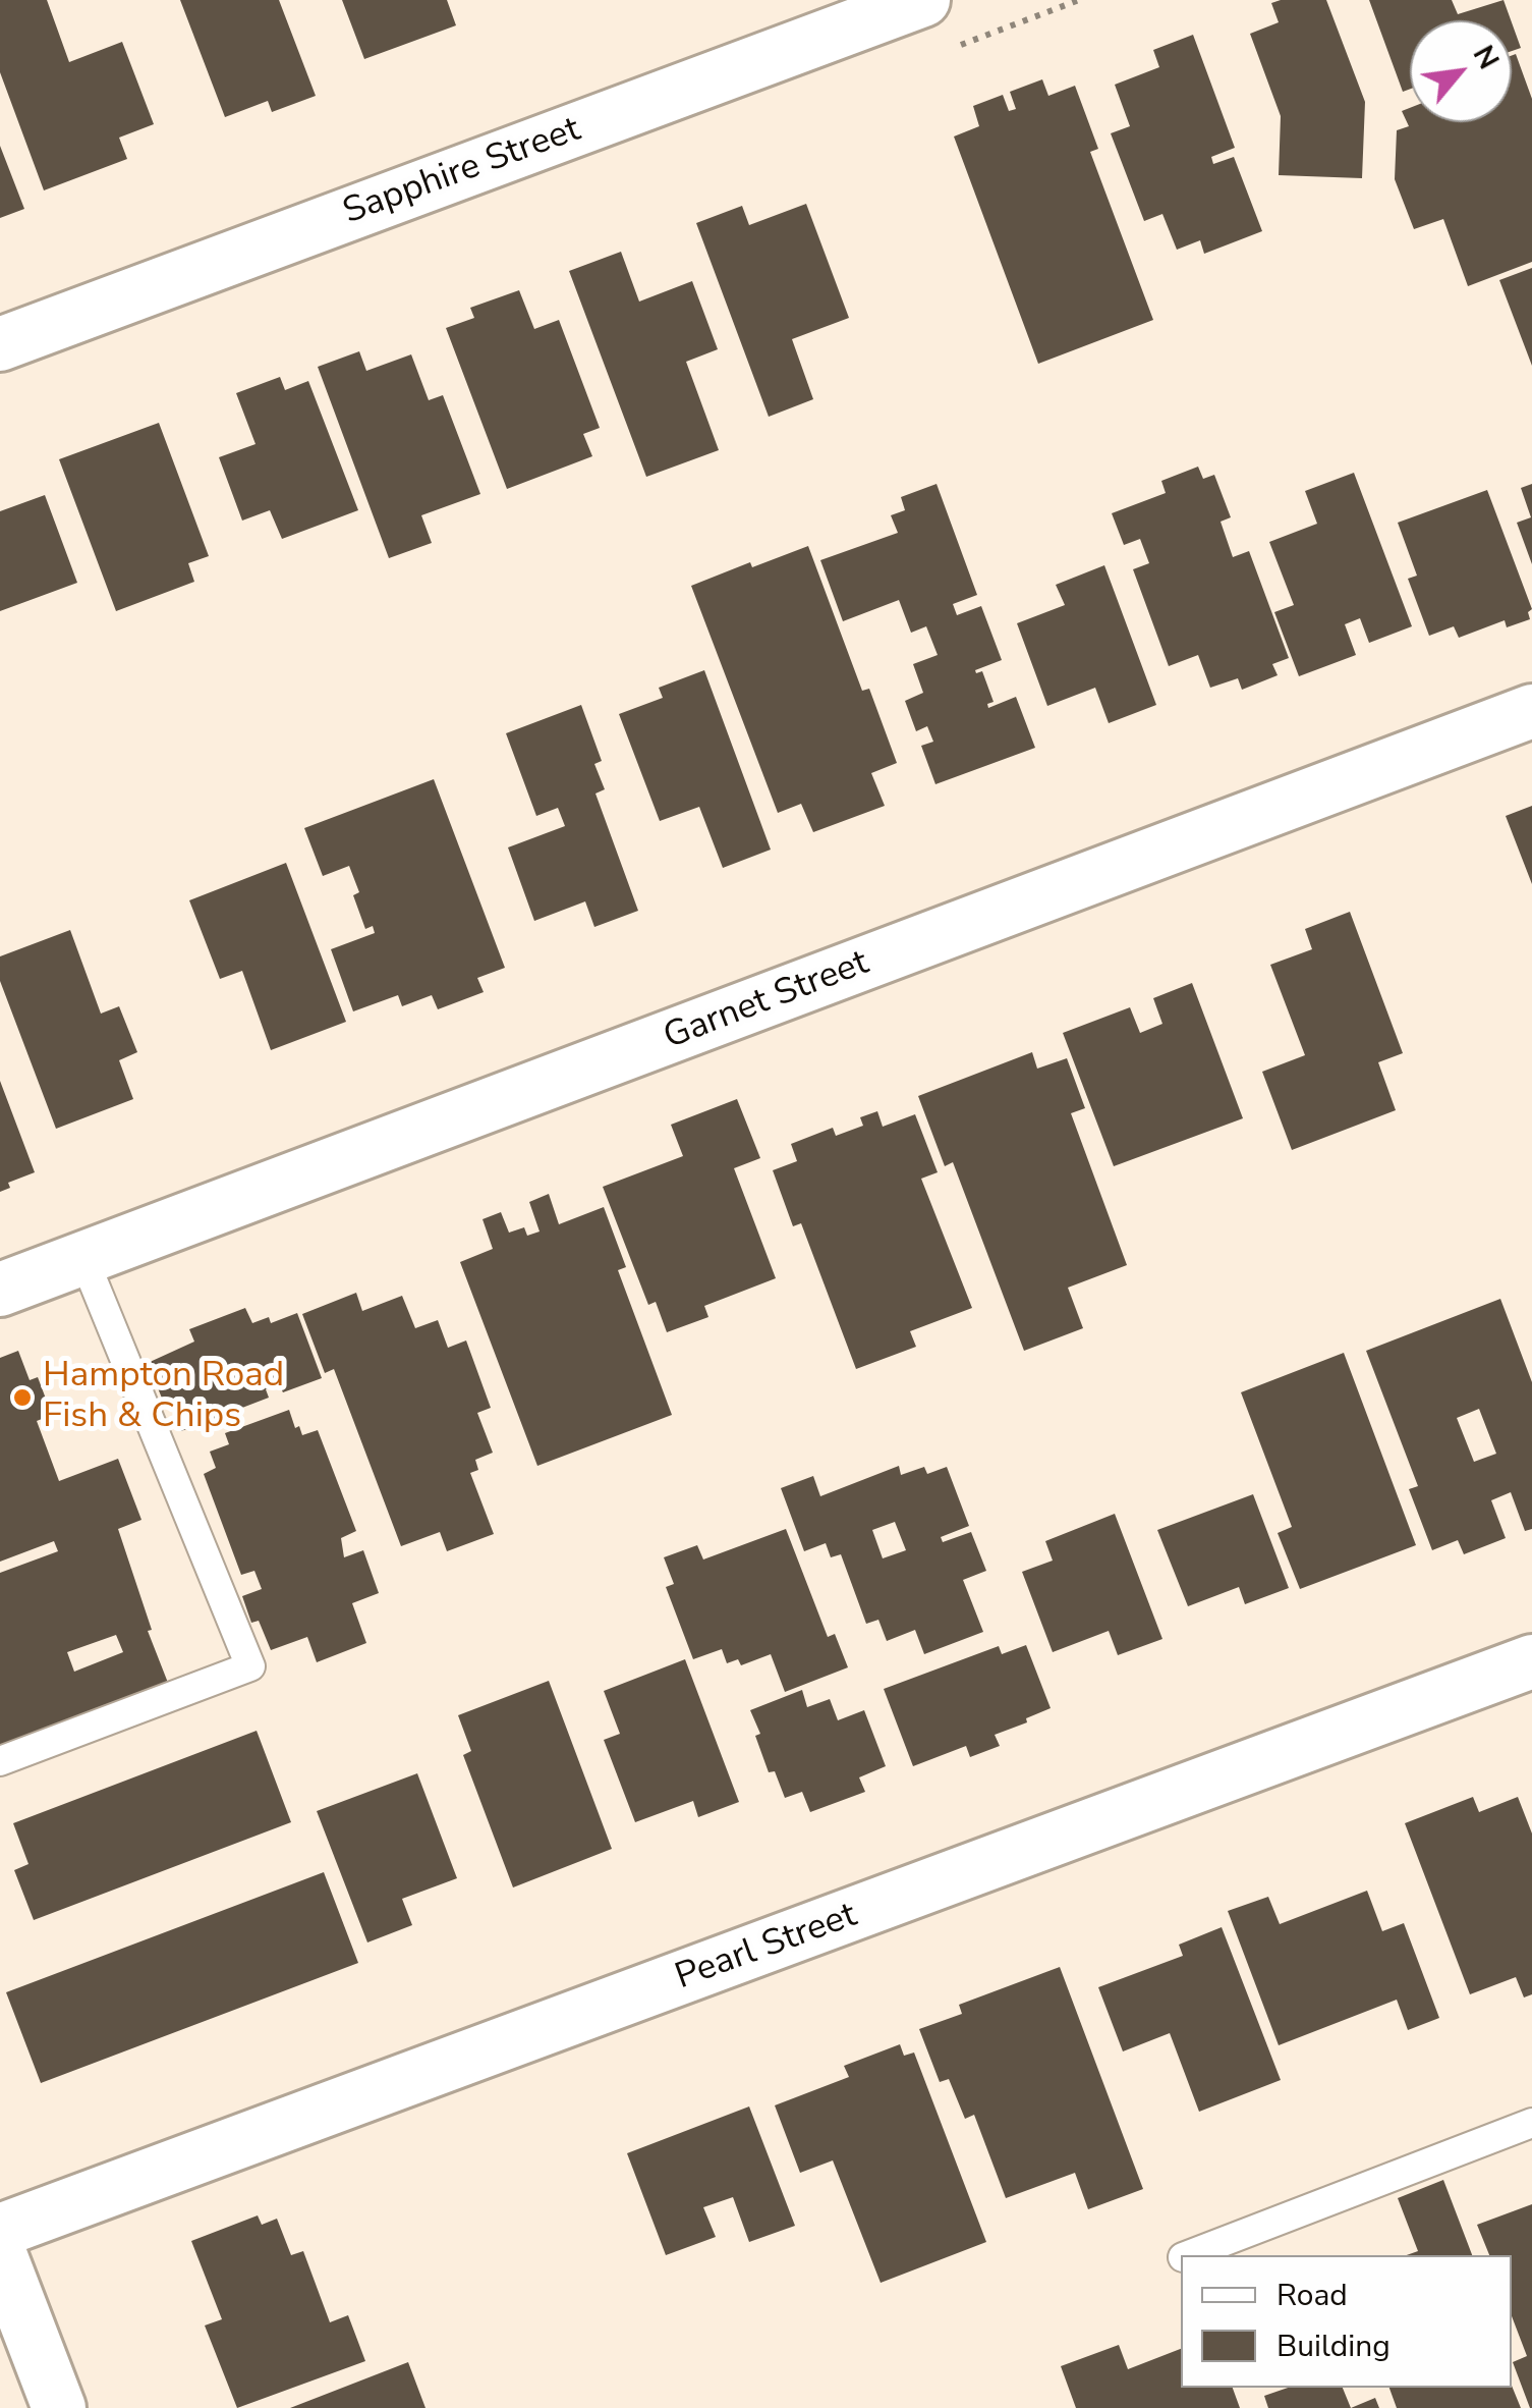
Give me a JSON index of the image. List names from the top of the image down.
{
  "streets": {
    "street": ["Sapphire Street", "Garnet Street", "Pearl Street"]
  },
  "places": ["Hampton Road Fish & Chips"],
  "legend": ["Road", "Building"],
  "north": "top right"
}
